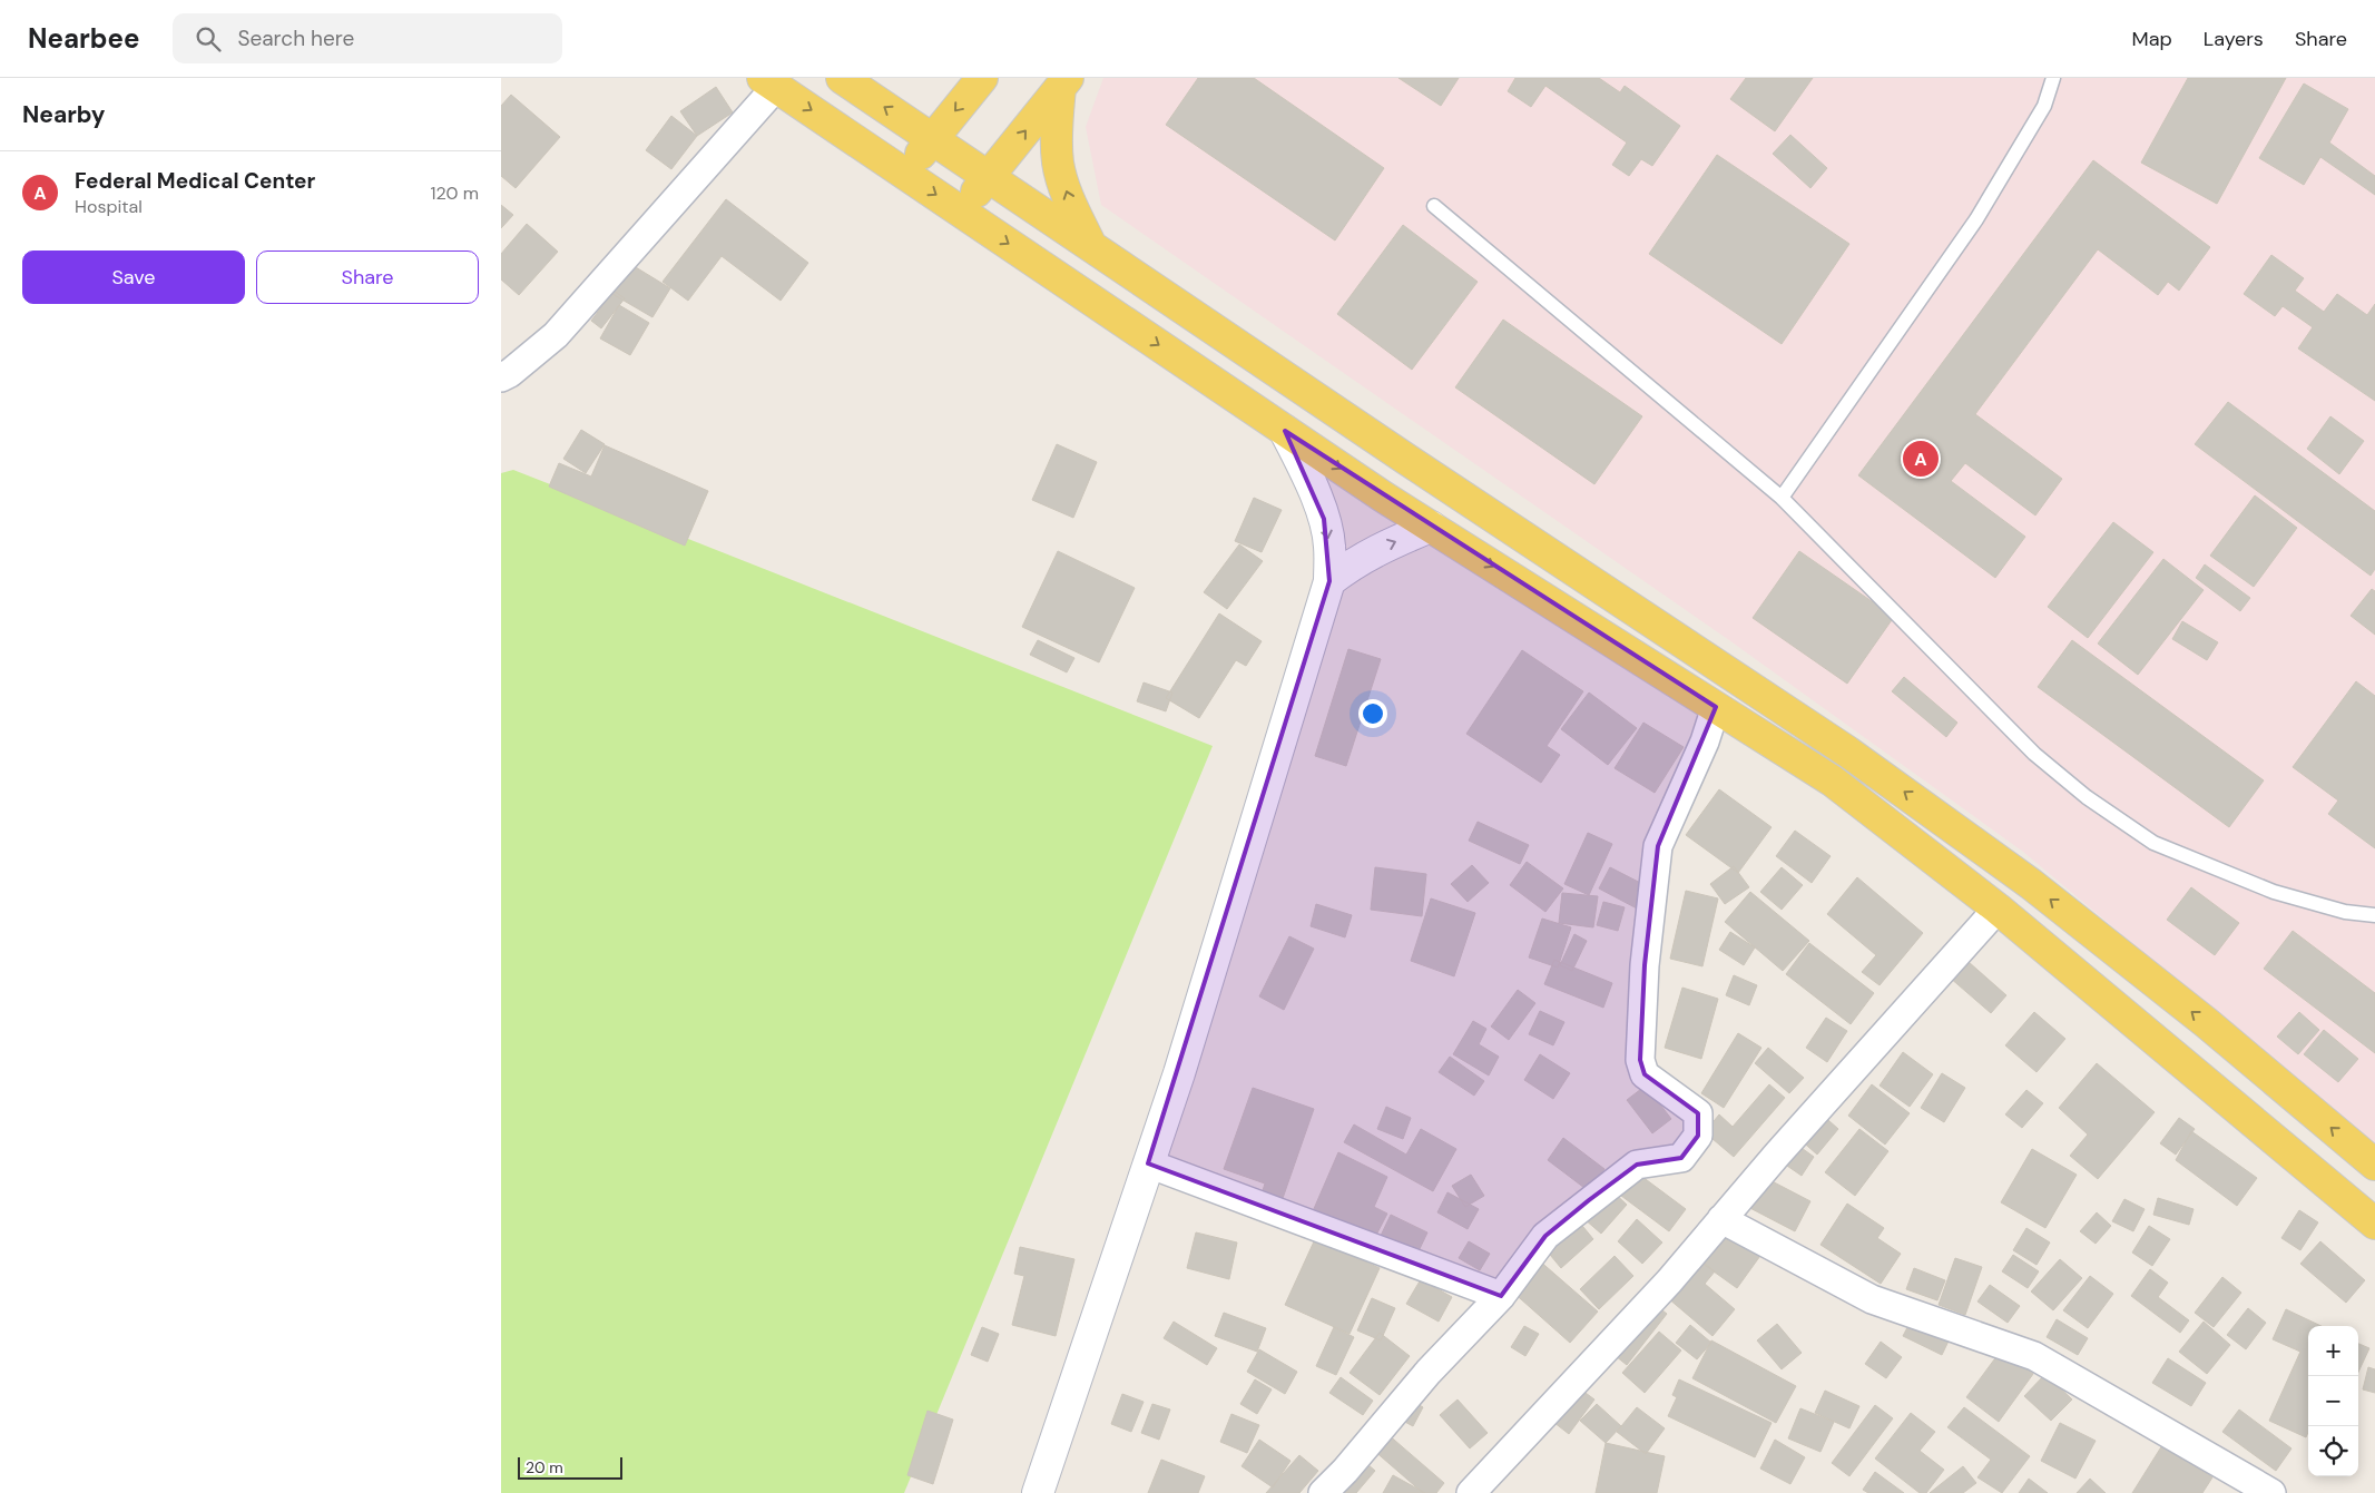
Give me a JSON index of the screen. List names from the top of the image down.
{
  "scale_bar": "20 m",
  "page": {
    "header": "Nearbee",
    "search": "Search here",
    "nav": ["Map", "Layers", "Share"],
    "heading": "Nearby",
    "list": [
      {
        "mark": "A",
        "name": "Federal Medical Center",
        "note": "Hospital",
        "value": "120 m"
      }
    ],
    "buttons": ["Save", "Share"],
    "pins": "A",
    "map_buttons": ["+", "−"],
    "scale": "20 m"
  }
}
